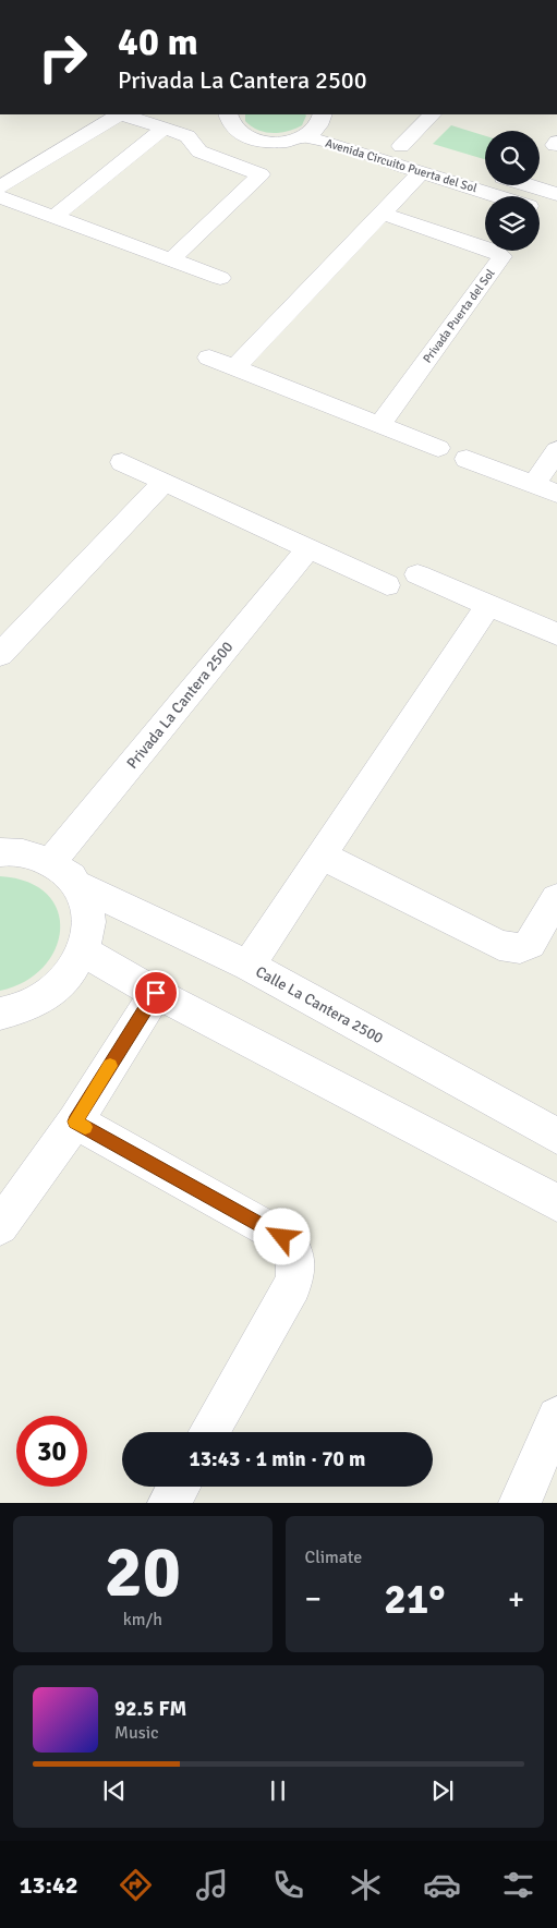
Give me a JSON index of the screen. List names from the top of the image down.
{
  "streets": {
    "street": [
      "Avenida Circuito Puerta del Sol",
      "Privada Puerta del Sol",
      "Privada La Cantera 2500",
      "Calle La Cantera 2500"
    ]
  },
  "crossings": [
    ["Privada La Cantera 2500", "Calle La Cantera 2500"]
  ],
  "page": {
    "turn": ["40 m", "Privada La Cantera 2500"],
    "limit": "30",
    "trip": "13:43 · 1 min · 70 m",
    "tile": [
      ["20", "km/h"],
      "Climate"
    ],
    "heat": ["−", "21°", "+"],
    "song": ["92.5 FM", "Music"],
    "tabs": "13:42"
  }
}
